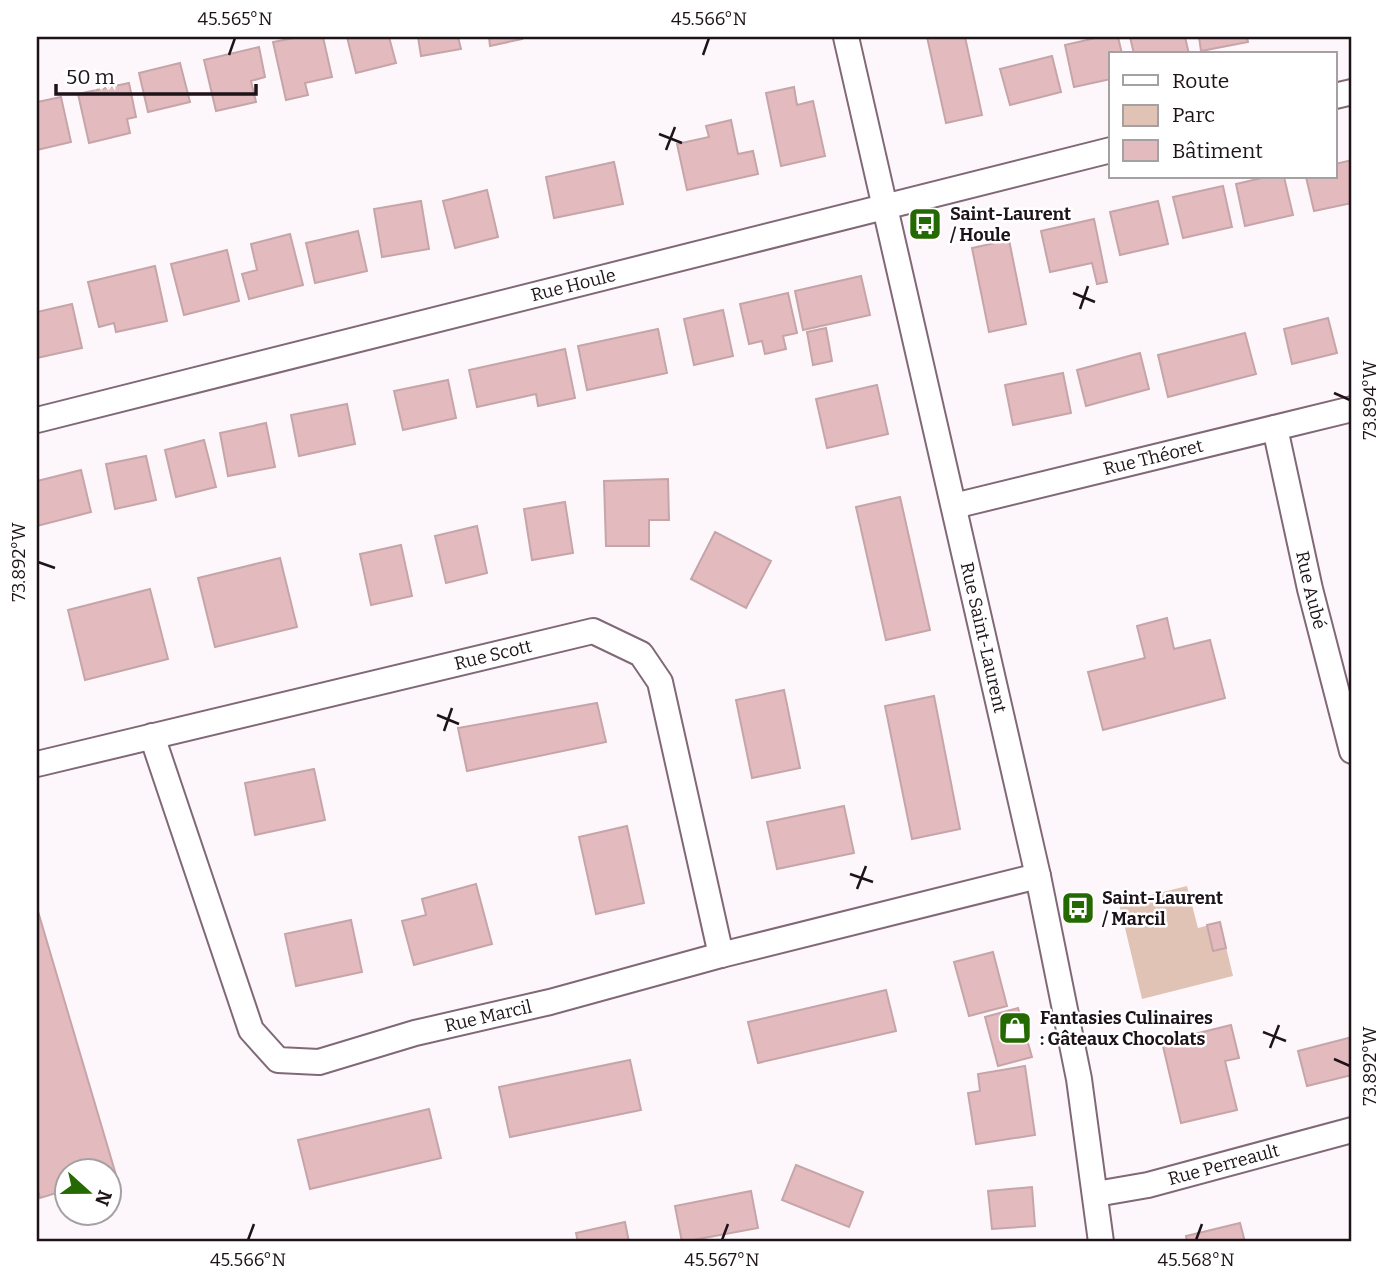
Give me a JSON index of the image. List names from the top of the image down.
{
  "streets": {
    "street": [
      "Rue Houle",
      "Rue Théoret",
      "Rue Aubé",
      "Rue Saint-Laurent",
      "Rue Scott",
      "Rue Marcil",
      "Rue Perreault"
    ]
  },
  "crossings": [
    ["Rue Houle", "Rue Saint-Laurent"],
    ["Rue Théoret", "Rue Aubé"],
    ["Rue Théoret", "Rue Saint-Laurent"],
    ["Rue Saint-Laurent", "Rue Marcil"],
    ["Rue Saint-Laurent", "Rue Perreault"],
    ["Rue Scott", "Rue Marcil"]
  ],
  "places": {
    "bus stop": ["Saint-Laurent / Houle", "Saint-Laurent / Marcil"],
    "shop": ["Fantasies Culinaires : Gâteaux Chocolats"]
  },
  "legend": ["Route", "Parc", "Bâtiment"],
  "scale_bar": "50 m",
  "north": "right",
  "coordinates": [
    "45.565°N",
    "45.566°N",
    "73.894°W",
    "73.892°W",
    "45.567°N",
    "45.568°N"
  ]
}
